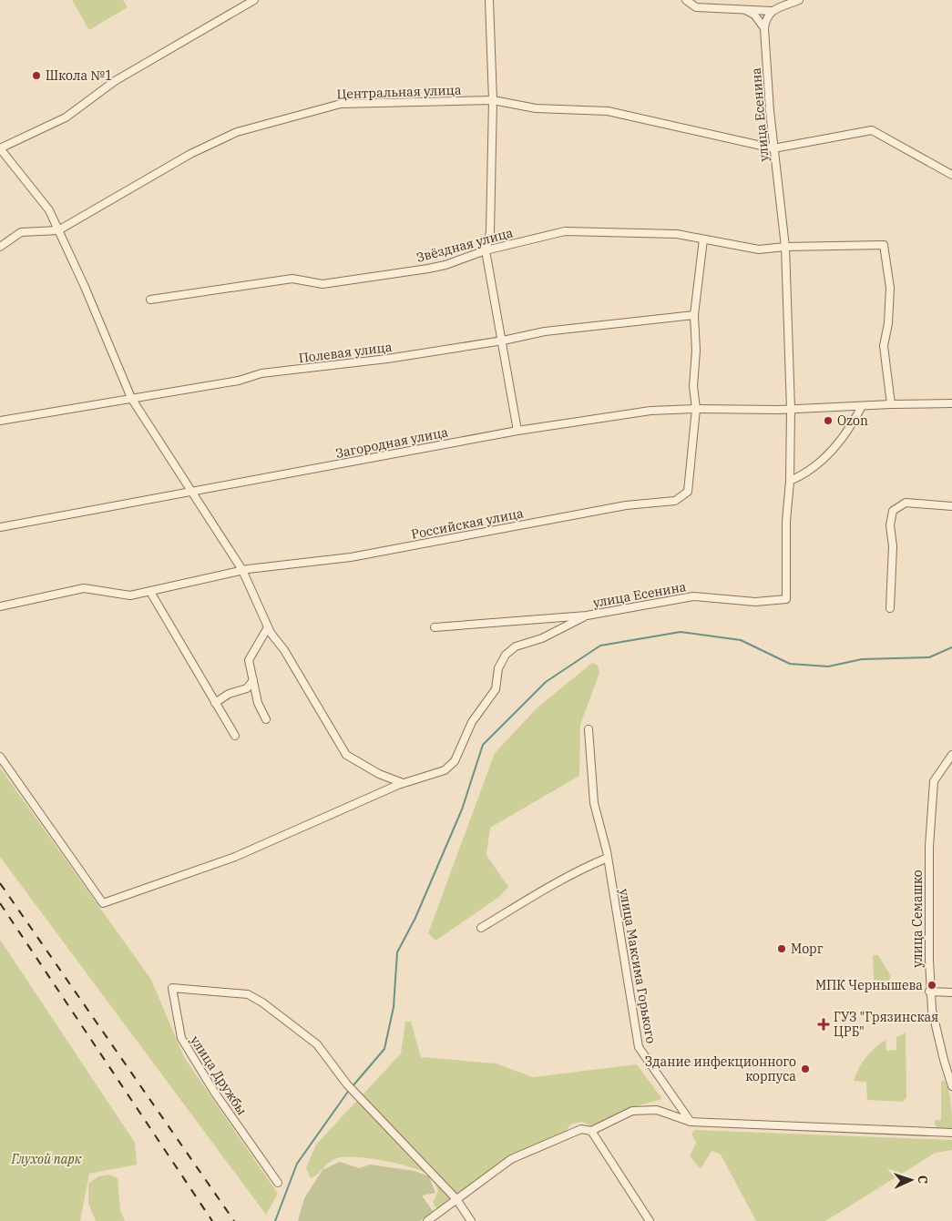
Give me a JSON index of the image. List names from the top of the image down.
{
  "streets": {
    "street": [
      "Центральная улица",
      "улица Есенина",
      "Звёздная улица",
      "Полевая улица",
      "Загородная улица",
      "Российская улица",
      "улица Семашко",
      "улица Максима Горького",
      "улица Дружбы"
    ]
  },
  "crossings": [
    ["Центральная улица", "улица Есенина"],
    ["улица Есенина", "Звёздная улица"],
    ["улица Есенина", "Загородная улица"],
    ["Звёздная улица", "Российская улица"],
    ["Полевая улица", "Российская улица"],
    ["Загородная улица", "Российская улица"]
  ],
  "parks": ["Глухой парк"],
  "places": {
    "other": [
      "Школа №1",
      "Ozon",
      "Морг",
      "МПК Чернышева",
      "Здание инфекционного корпуса"
    ],
    "health": ["ГУЗ \"Грязинская ЦРБ\""]
  },
  "north": "right"
}
